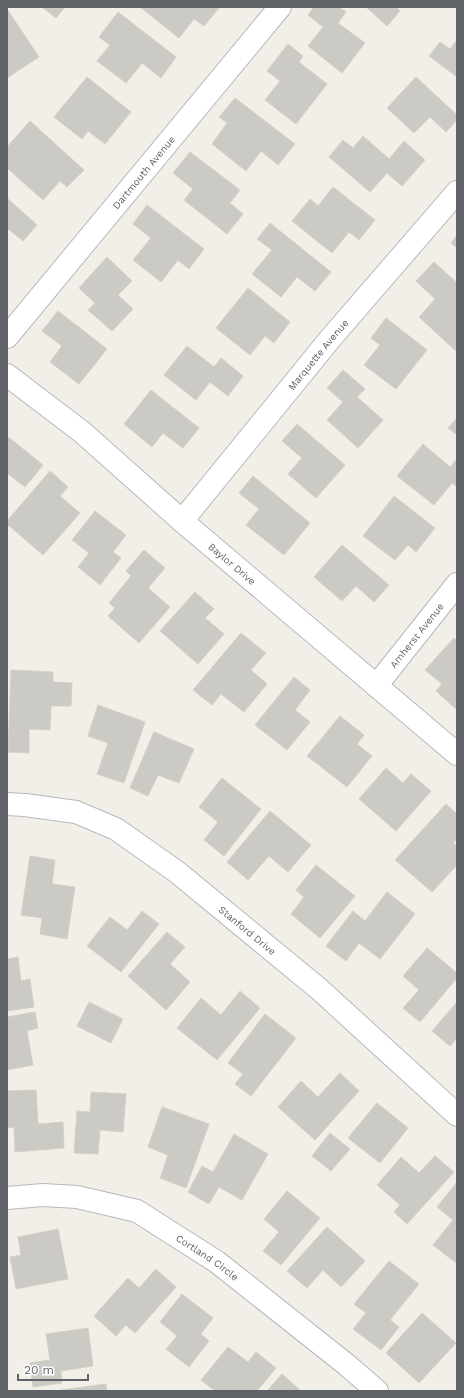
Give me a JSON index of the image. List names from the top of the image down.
{
  "streets": {
    "street": [
      "Dartmouth Avenue",
      "Marquette Avenue",
      "Baylor Drive",
      "Amherst Avenue",
      "Stanford Drive",
      "Cortland Circle"
    ]
  },
  "crossings": [
    ["Marquette Avenue", "Baylor Drive"],
    ["Baylor Drive", "Amherst Avenue"]
  ],
  "scale_bar": "20 m"
}
